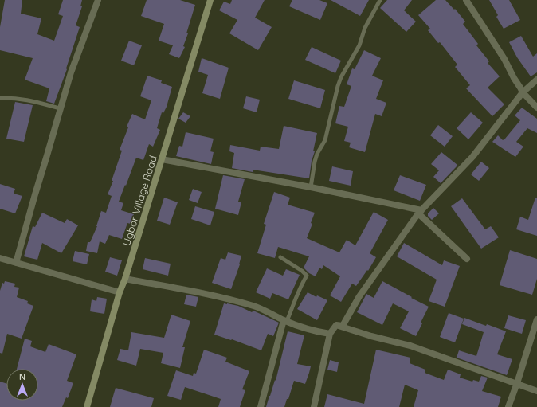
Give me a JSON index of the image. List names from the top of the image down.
{
  "streets": {
    "street": ["Ugbor Village Road"]
  },
  "north": "top"
}
